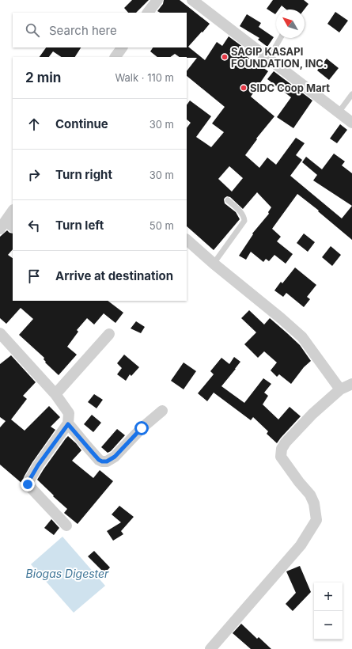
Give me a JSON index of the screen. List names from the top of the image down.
{
  "water": ["Biogas Digester"],
  "places": ["SAGIP KASAPI FOUNDATION, INC.", "SIDC Coop Mart"],
  "north": "top left",
  "page": {
    "search": "Search here",
    "heading": ["2 min", "Walk · 110 m"],
    "list": [
      ["Continue", "30 m"],
      ["Turn right", "30 m"],
      ["Turn left", "50 m"],
      "Arrive at destination"
    ],
    "map_buttons": ["+", "−"]
  }
}
